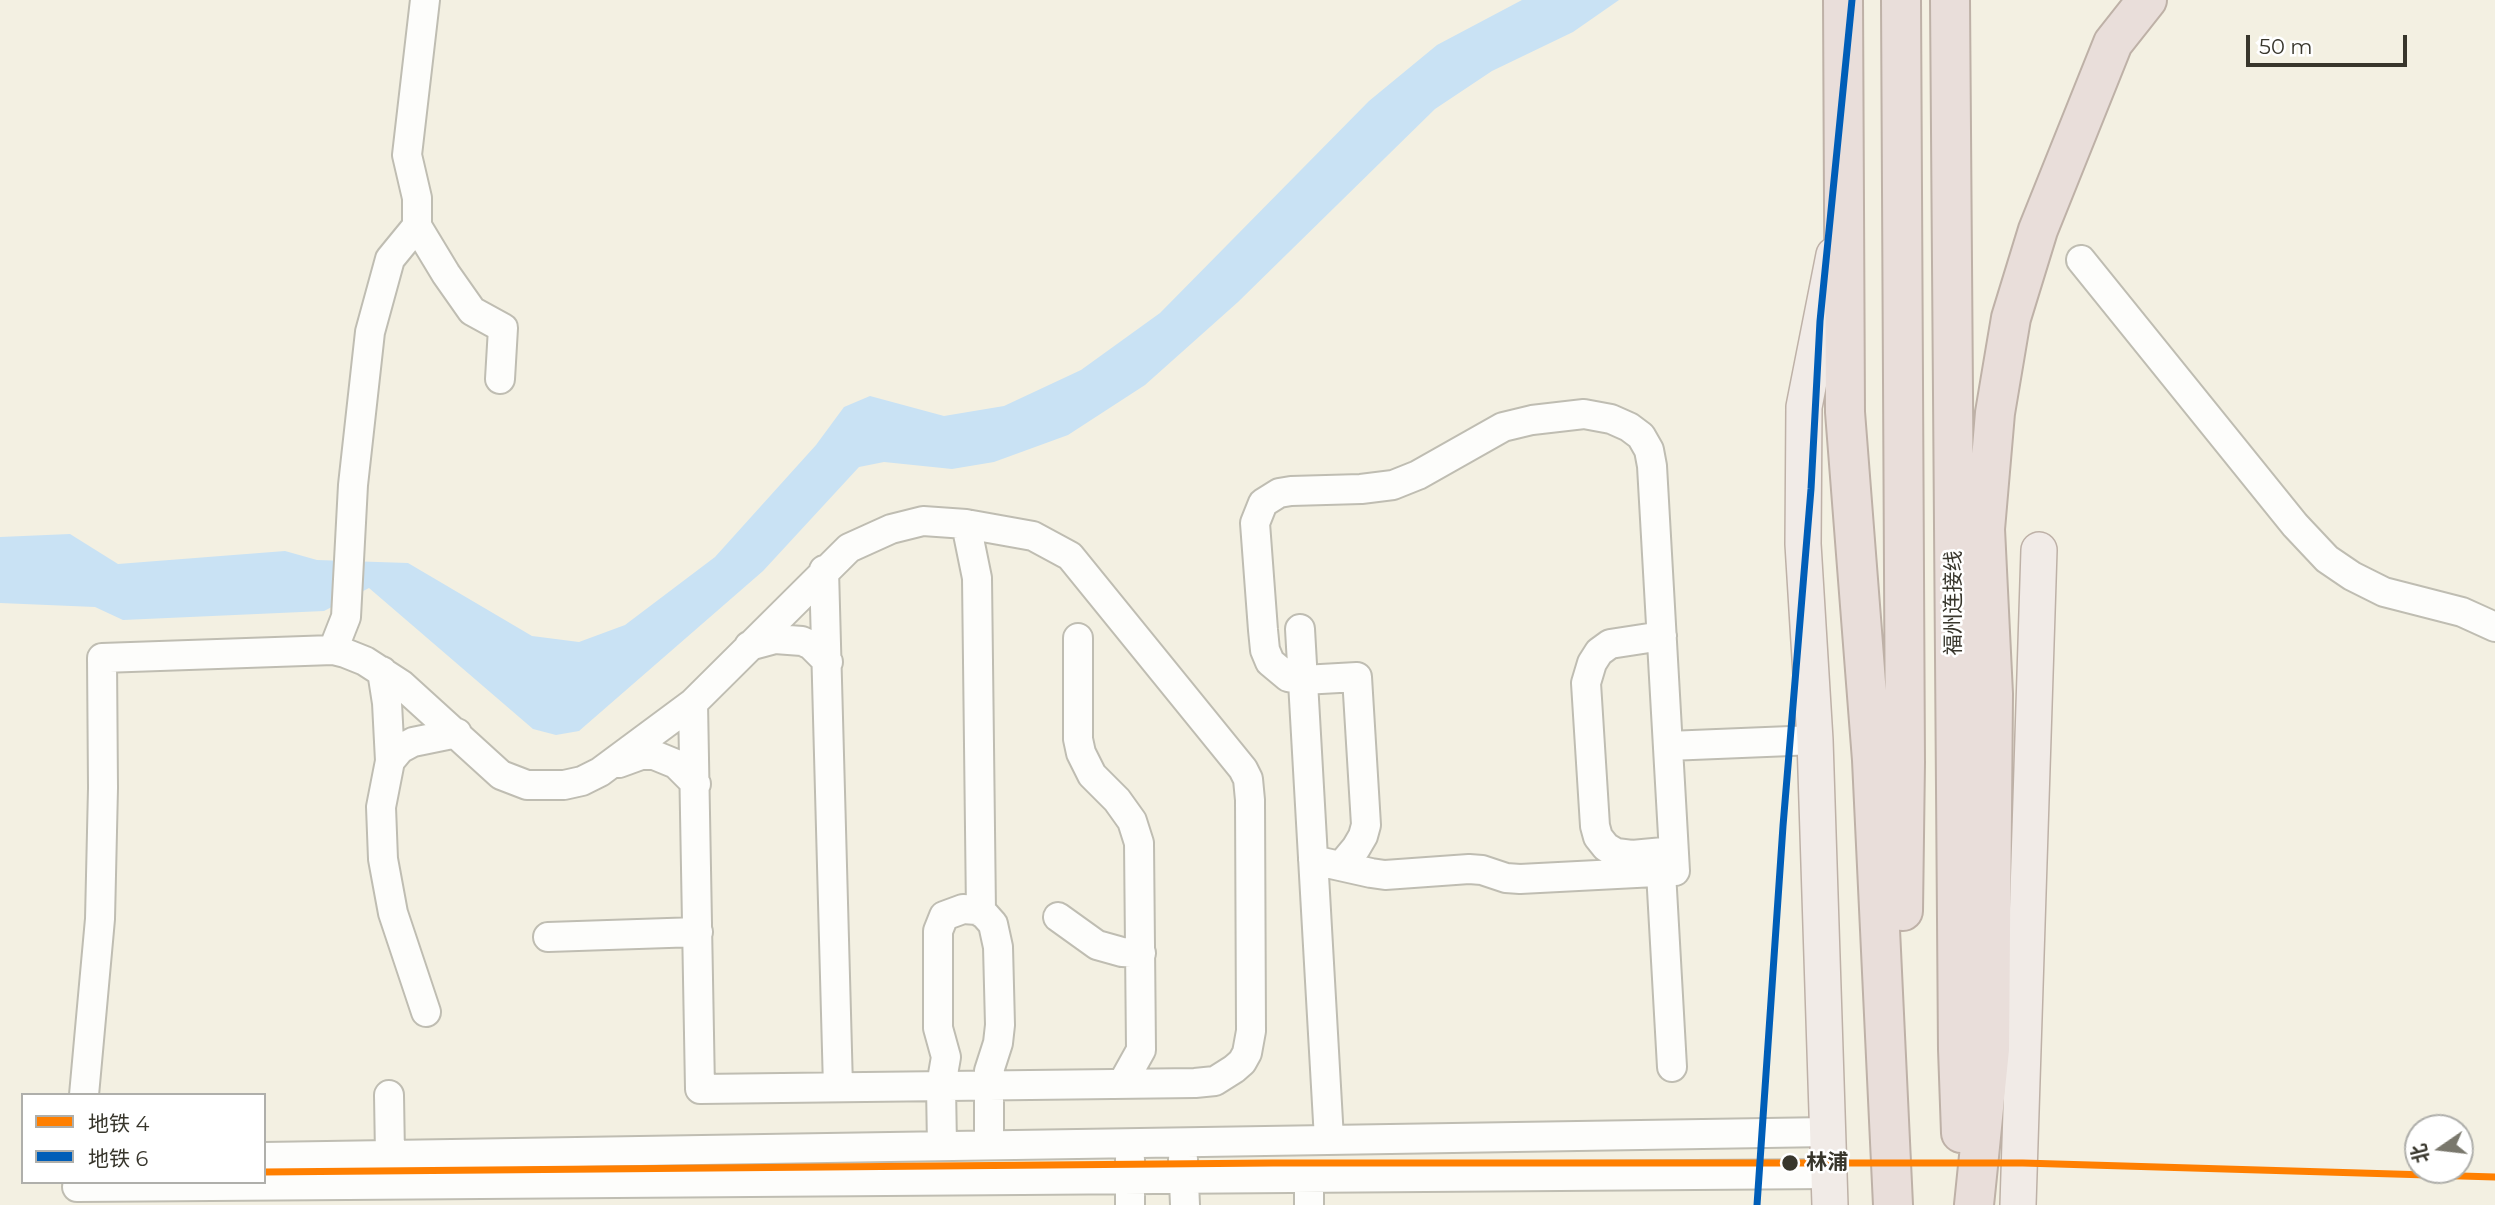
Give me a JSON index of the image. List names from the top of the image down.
{
  "streets": {
    "highway": ["福州连接线"]
  },
  "places": ["林浦"],
  "lines": ["metro line 6", "metro line 4"],
  "legend": ["地铁 4", "地铁 6"],
  "scale_bar": "50 m",
  "north": "left"
}
